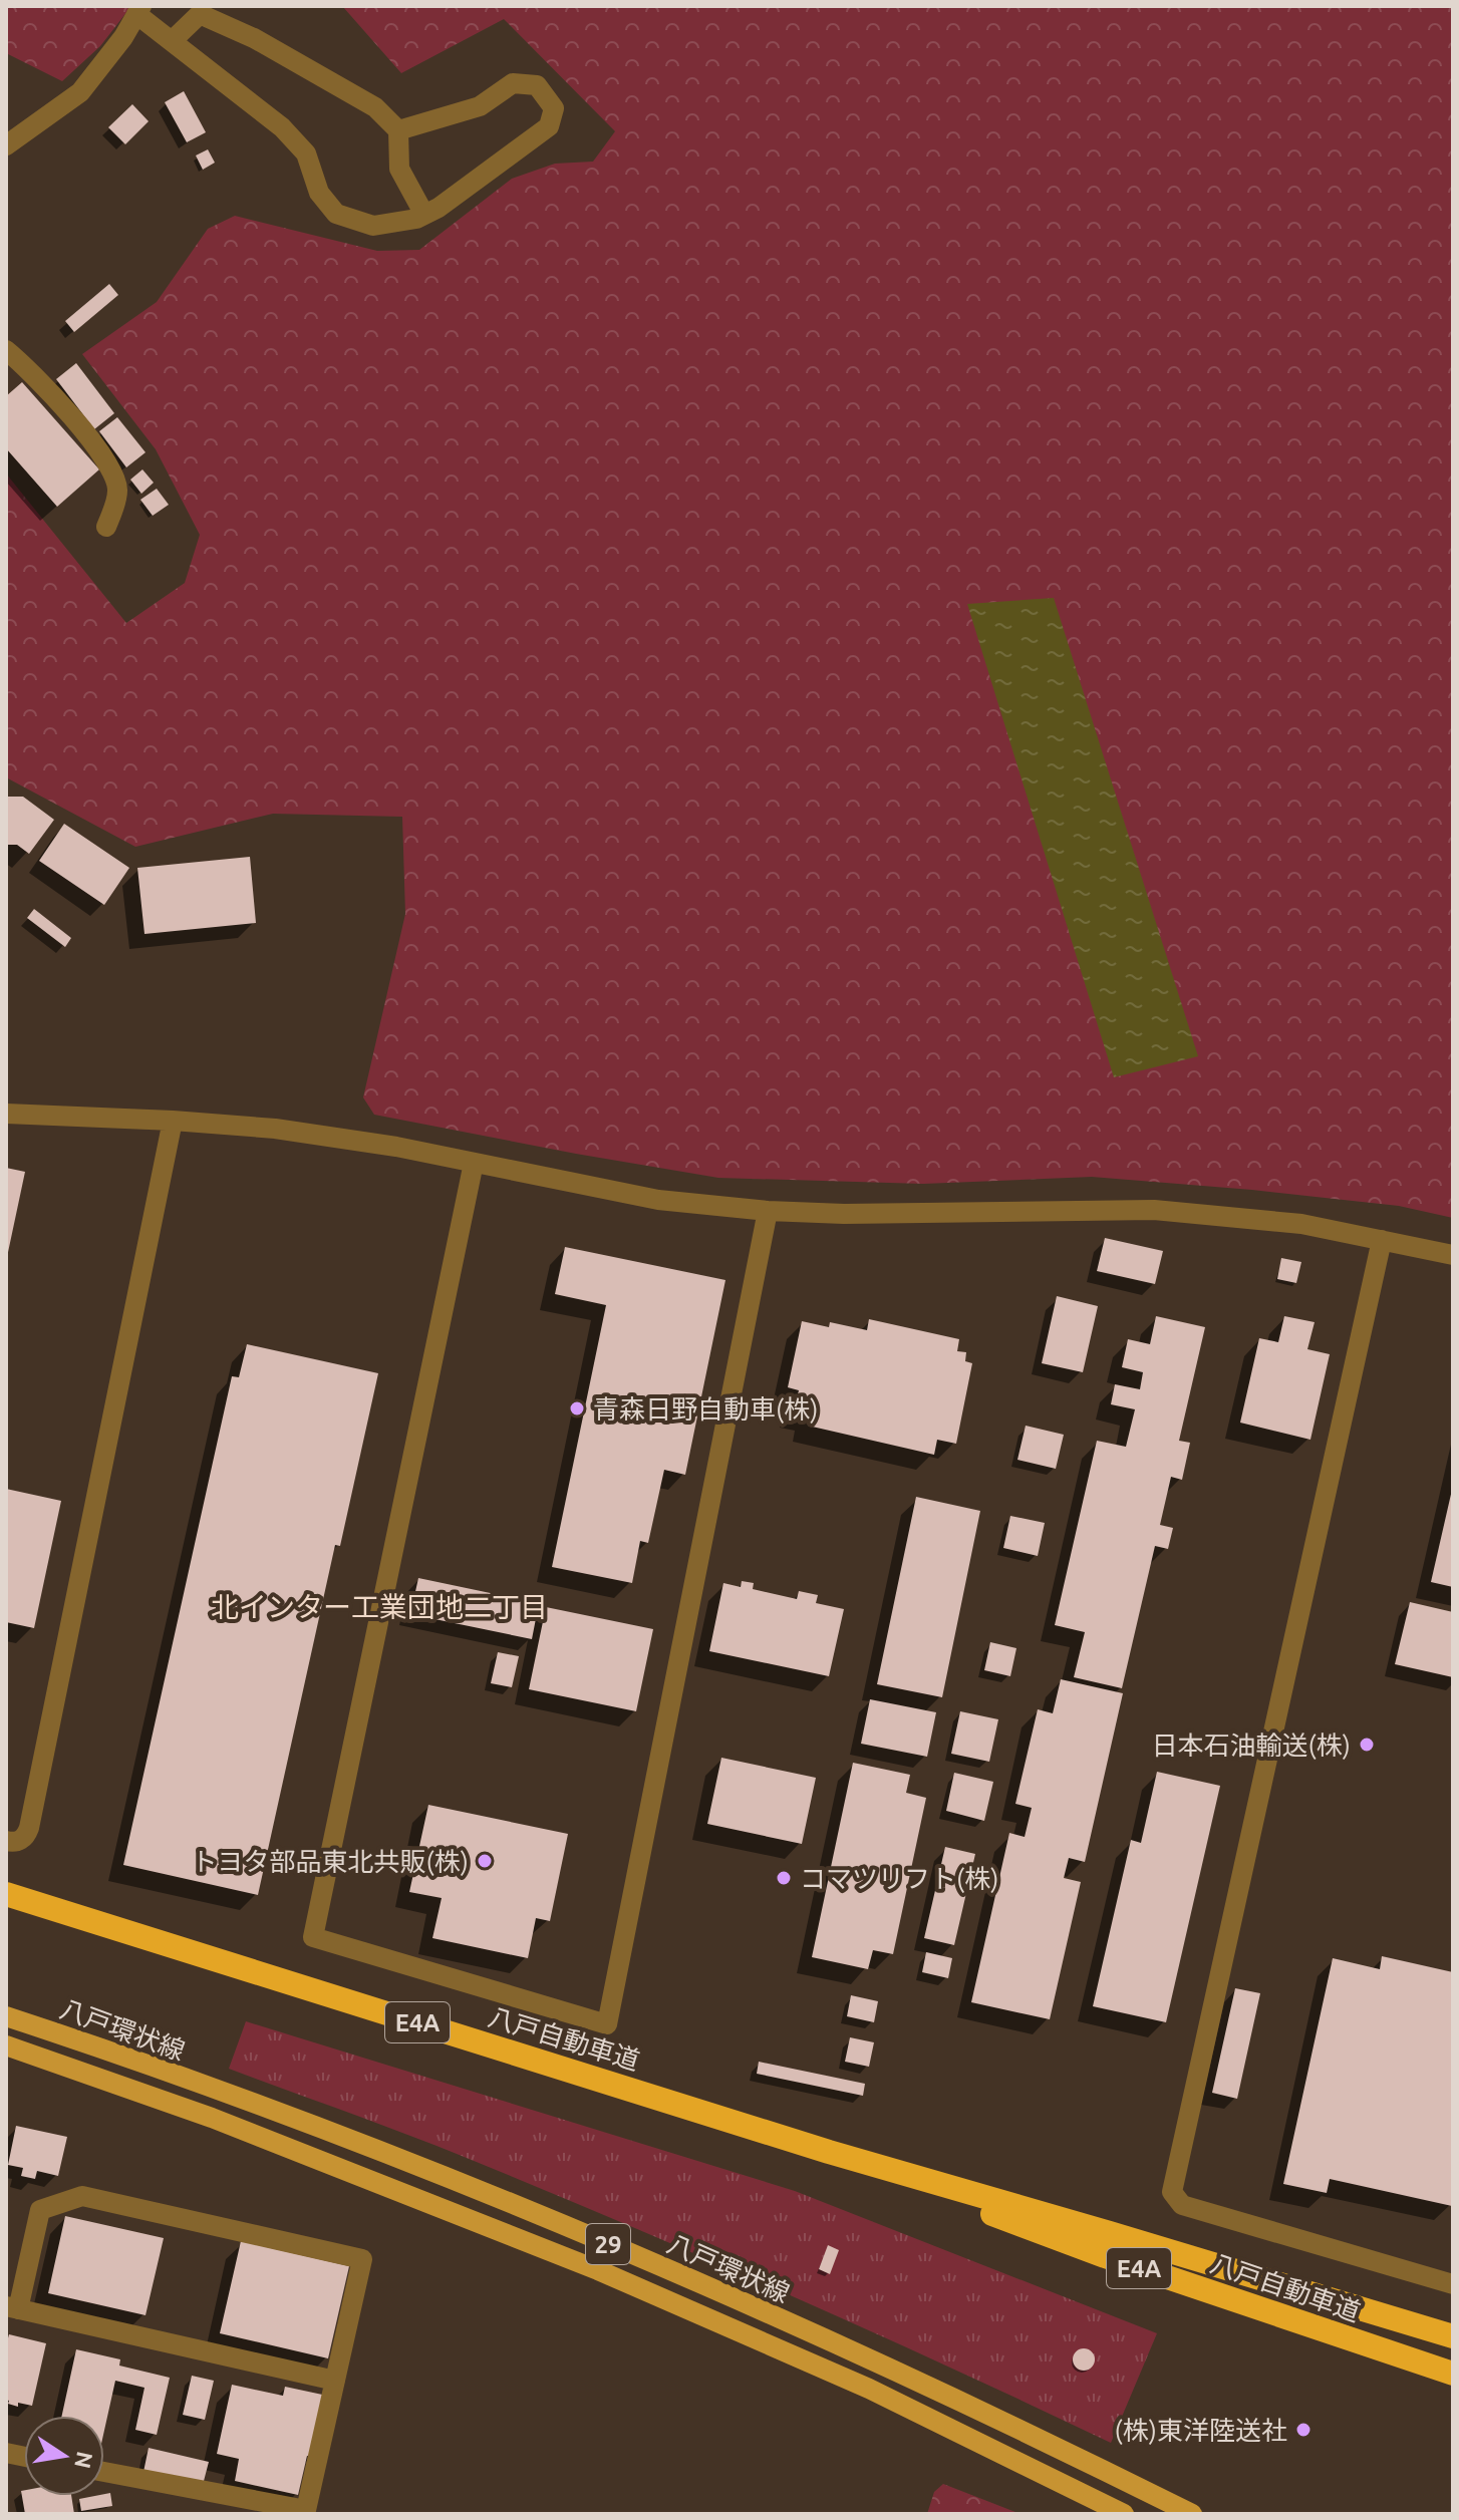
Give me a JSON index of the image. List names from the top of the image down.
{
  "streets": {
    "highway": ["E4A", "八戸自動車道"],
    "main road": ["八戸環状線", "29"]
  },
  "districts": ["北インター工業団地二丁目"],
  "places": [
    "青森日野自動車(株)",
    "日本石油輸送(株)",
    "トヨタ部品東北共販(株)",
    "コマツリフト(株)",
    "(株)東洋陸送社"
  ],
  "north": "right"
}
